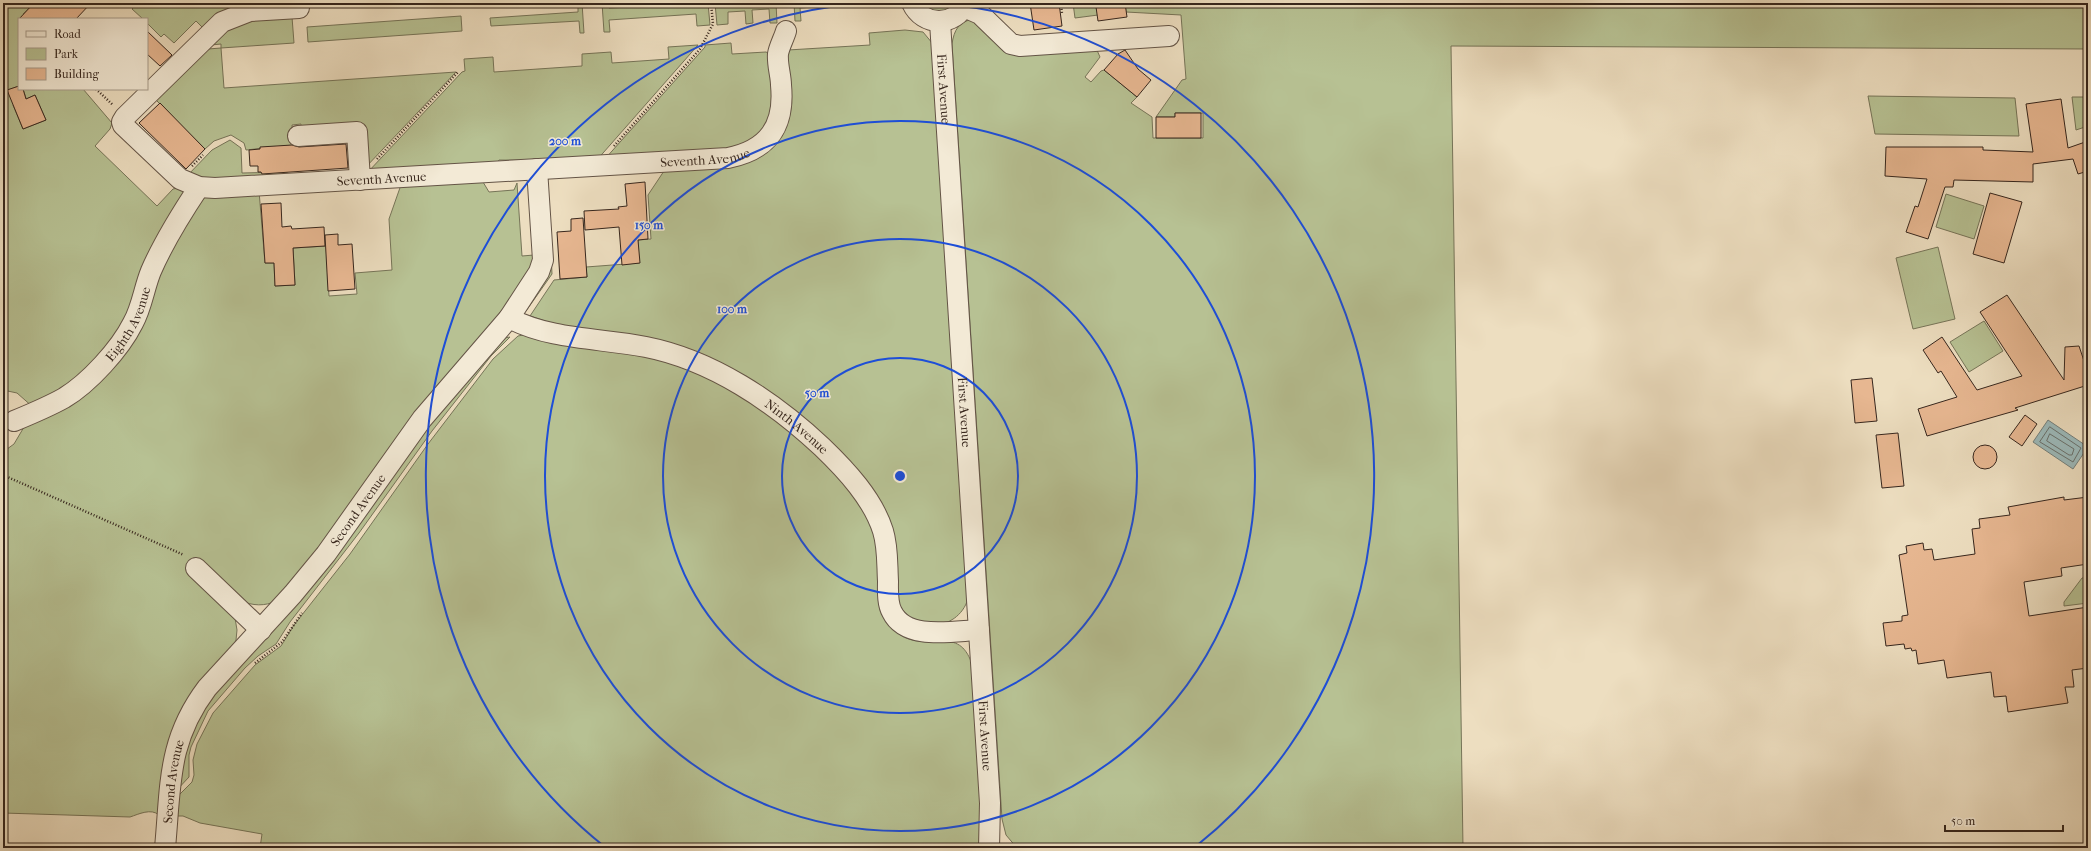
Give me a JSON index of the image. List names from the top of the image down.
{
  "streets": {
    "street": [
      "First Avenue",
      "Seventh Avenue",
      "Eighth Avenue",
      "Ninth Avenue",
      "Second Avenue"
    ]
  },
  "crossings": [
    ["First Avenue", "Ninth Avenue"],
    ["Seventh Avenue", "Eighth Avenue"],
    ["Seventh Avenue", "Second Avenue"],
    ["Ninth Avenue", "Second Avenue"]
  ],
  "legend": ["Road", "Park", "Building"],
  "scale_bar": "50 m",
  "rings": [
    "200 m",
    "150 m",
    "100 m",
    "50 m"
  ]
}
